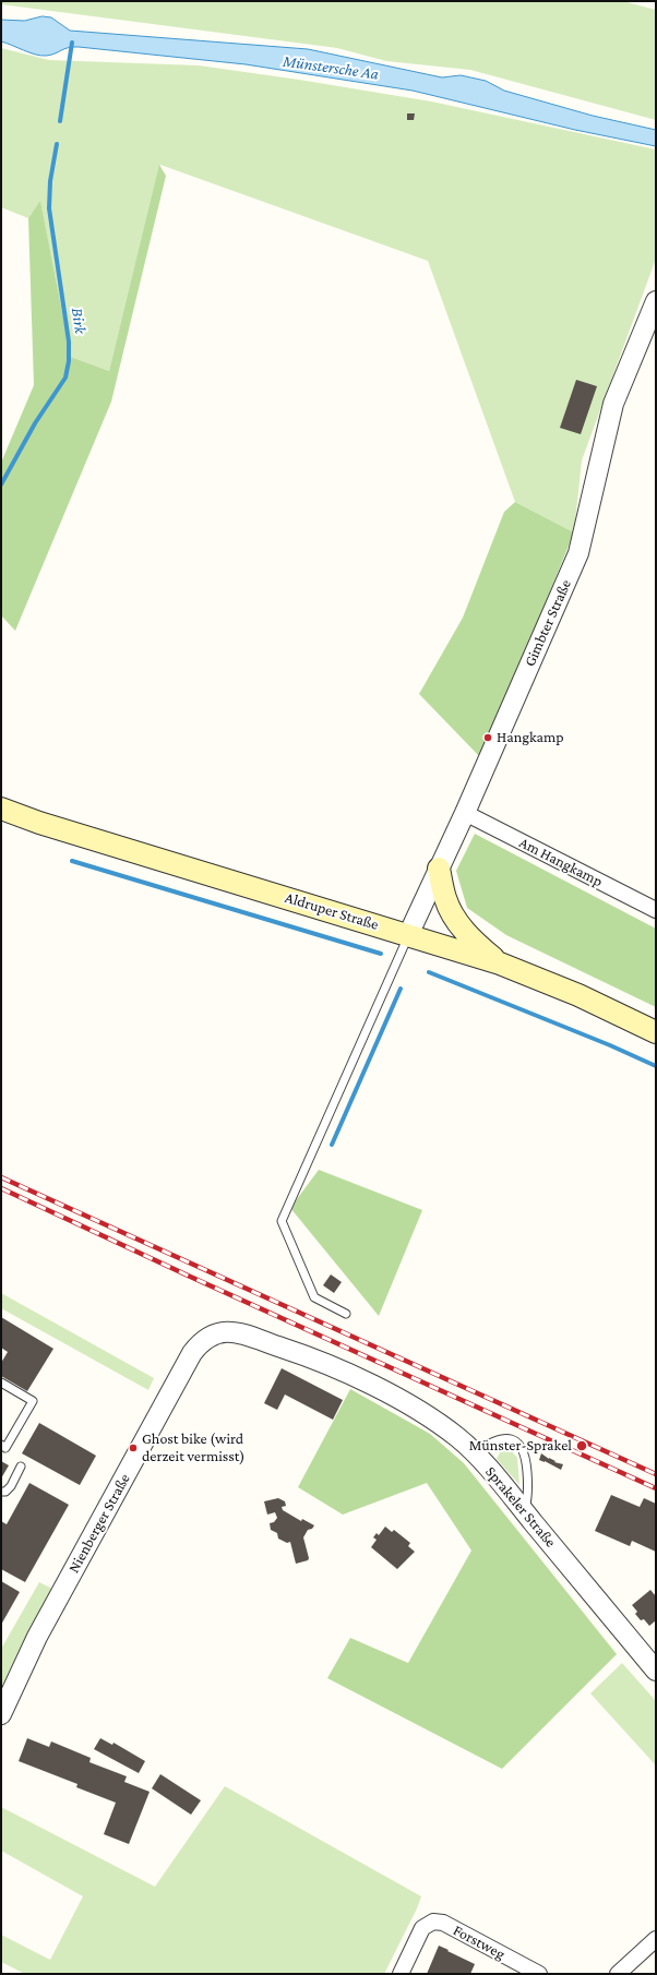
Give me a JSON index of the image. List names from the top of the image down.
{
  "streets": {
    "main road": ["Aldruper Straße"],
    "street": [
      "Gimbter Straße",
      "Am Hangkamp",
      "Sprakeler Straße",
      "Nienberger Straße",
      "Forstweg"
    ]
  },
  "crossings": [
    ["Gimbter Straße", "Am Hangkamp"],
    ["Gimbter Straße", "Aldruper Straße"],
    ["Sprakeler Straße", "Nienberger Straße"]
  ],
  "water": ["Münstersche Aa", "Birk"],
  "places": ["Hangkamp", "Münster-Sprakel", "Ghost bike (wird derzeit vermisst)"]
}
